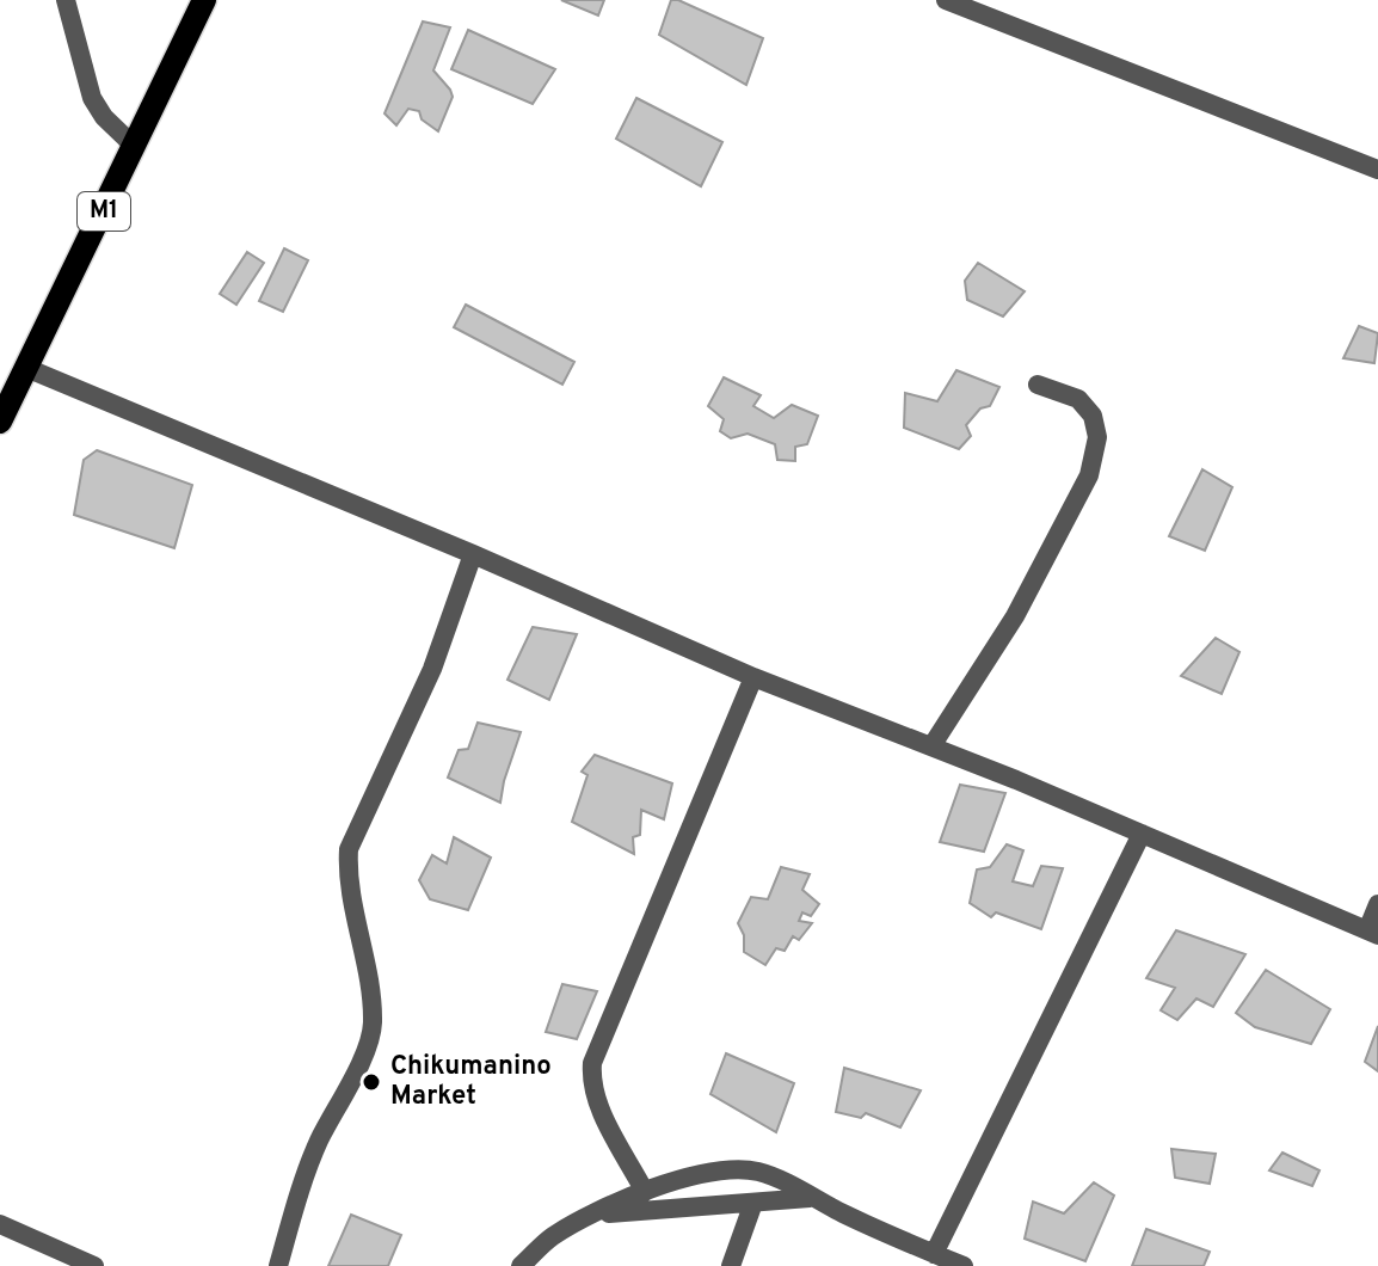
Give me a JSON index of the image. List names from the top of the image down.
{
  "streets": {
    "main road": ["M1"]
  },
  "places": ["Chikumanino Market"]
}
